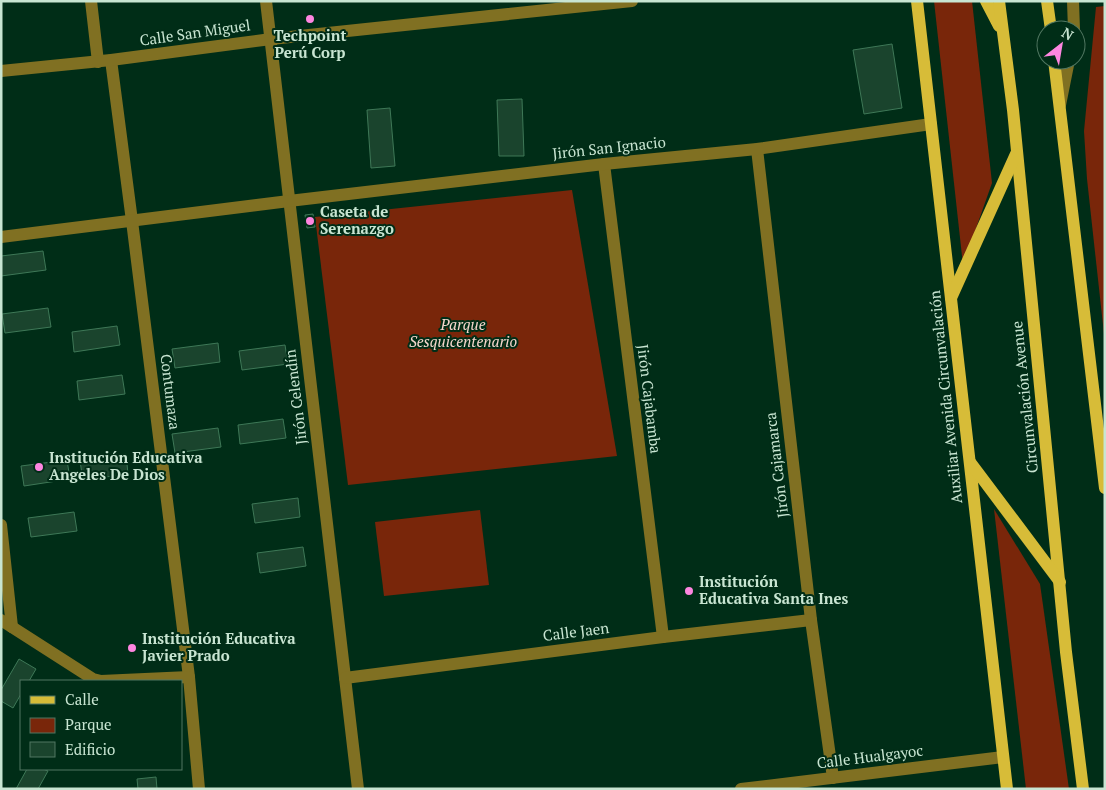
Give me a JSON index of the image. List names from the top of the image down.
{
  "streets": {
    "main road": ["Auxiliar Avenida Circunvalación", "Circunvalación Avenue"],
    "street": [
      "Calle San Miguel",
      "Jirón San Ignacio",
      "Contumaza",
      "Jirón Celendín",
      "Jirón Cajabamba",
      "Jirón Cajamarca",
      "Calle Jaen",
      "Calle Hualgayoc"
    ]
  },
  "crossings": [
    ["Calle San Miguel", "Contumaza"],
    ["Calle San Miguel", "Jirón Celendín"],
    ["Jirón San Ignacio", "Contumaza"],
    ["Jirón San Ignacio", "Jirón Celendín"],
    ["Jirón San Ignacio", "Auxiliar Avenida Circunvalación"],
    ["Jirón San Ignacio", "Jirón Cajabamba"],
    ["Jirón San Ignacio", "Jirón Cajamarca"],
    ["Jirón Celendín", "Calle Jaen"],
    ["Auxiliar Avenida Circunvalación", "Calle Hualgayoc"],
    ["Jirón Cajabamba", "Calle Jaen"],
    ["Jirón Cajamarca", "Calle Jaen"],
    ["Jirón Cajamarca", "Calle Hualgayoc"]
  ],
  "parks": ["Parque Sesquicentenario"],
  "places": [
    "Techpoint Perú Corp",
    "Caseta de Serenazgo",
    "Institución Educativa Angeles De Dios",
    "Institución Educativa Santa Ines",
    "Institución Educativa Javier Prado"
  ],
  "legend": ["Calle", "Parque", "Edificio"],
  "north": "top right"
}
